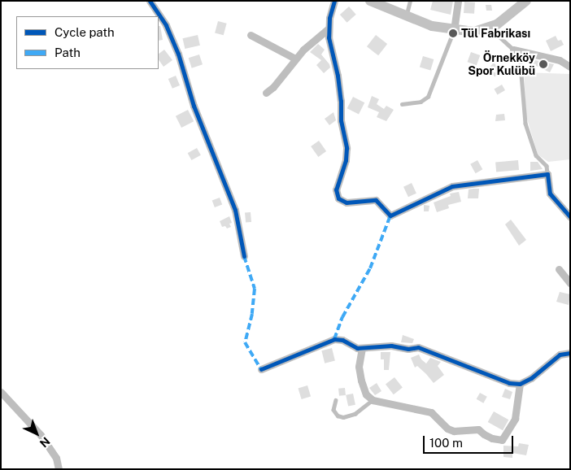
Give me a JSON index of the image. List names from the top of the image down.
{
  "places": ["Tül Fabrikası", "Örnekköy Spor Kulübü"],
  "legend": ["Cycle path", "Path"],
  "scale_bar": "100 m",
  "north": "bottom right"
}
